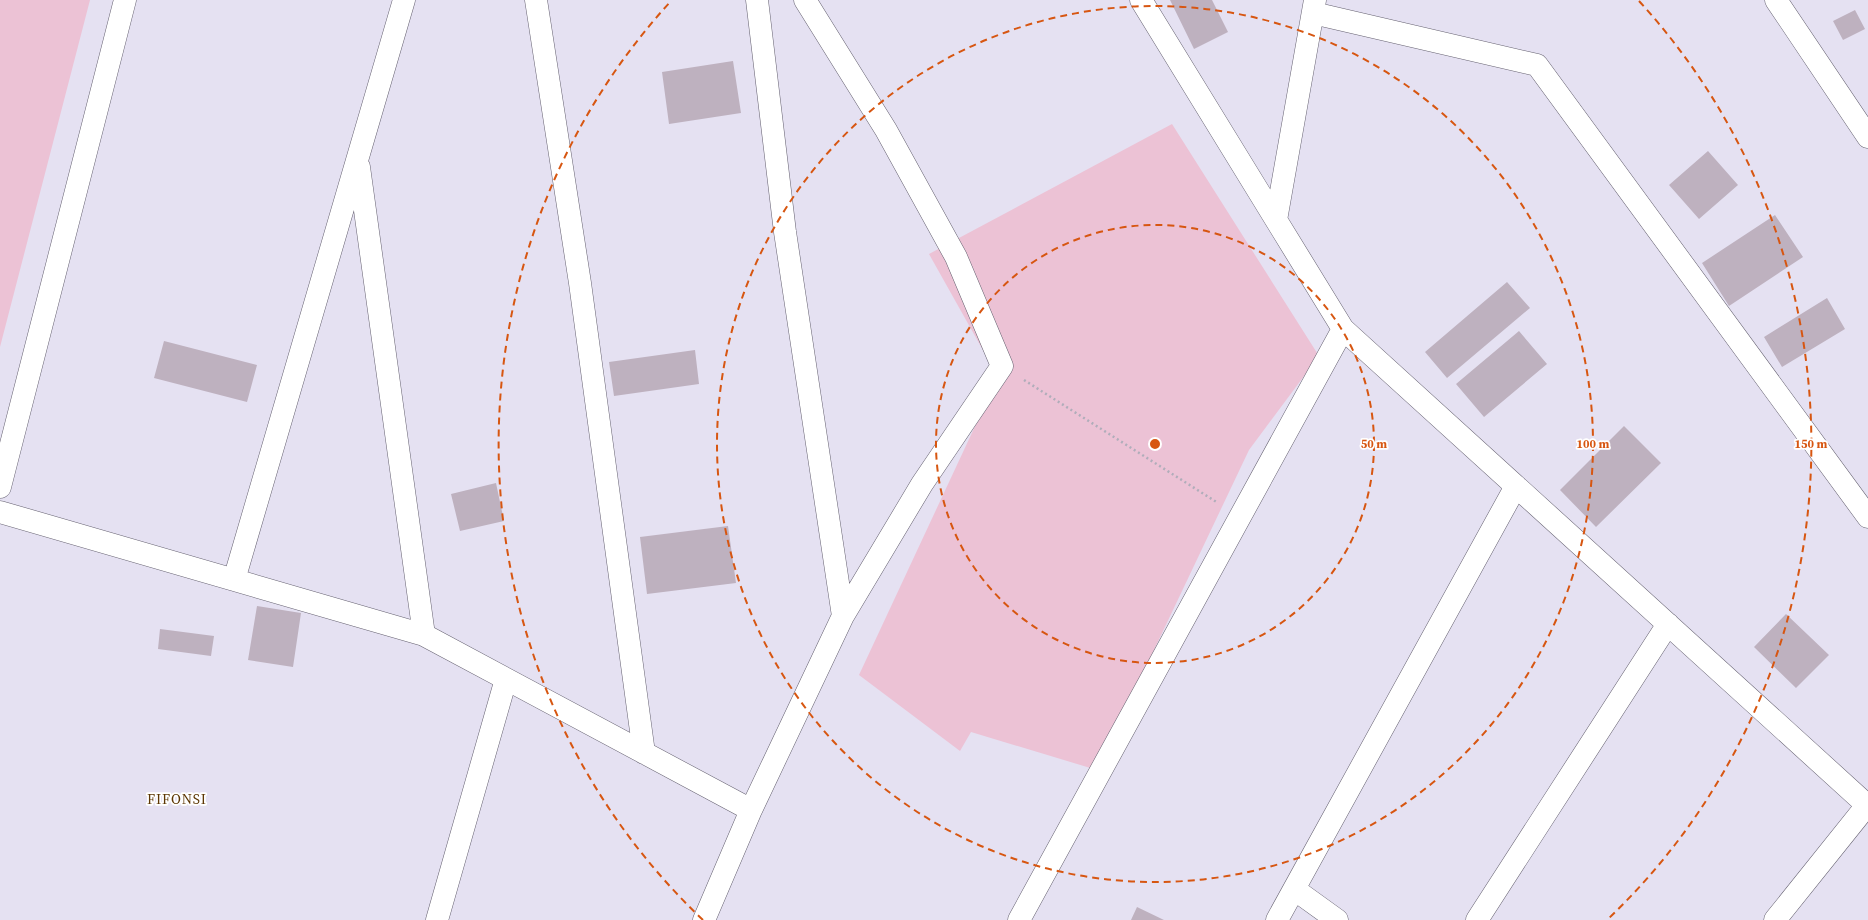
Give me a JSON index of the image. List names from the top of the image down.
{
  "districts": ["FIFONSI"],
  "rings": ["50 m", "100 m", "150 m"]
}
